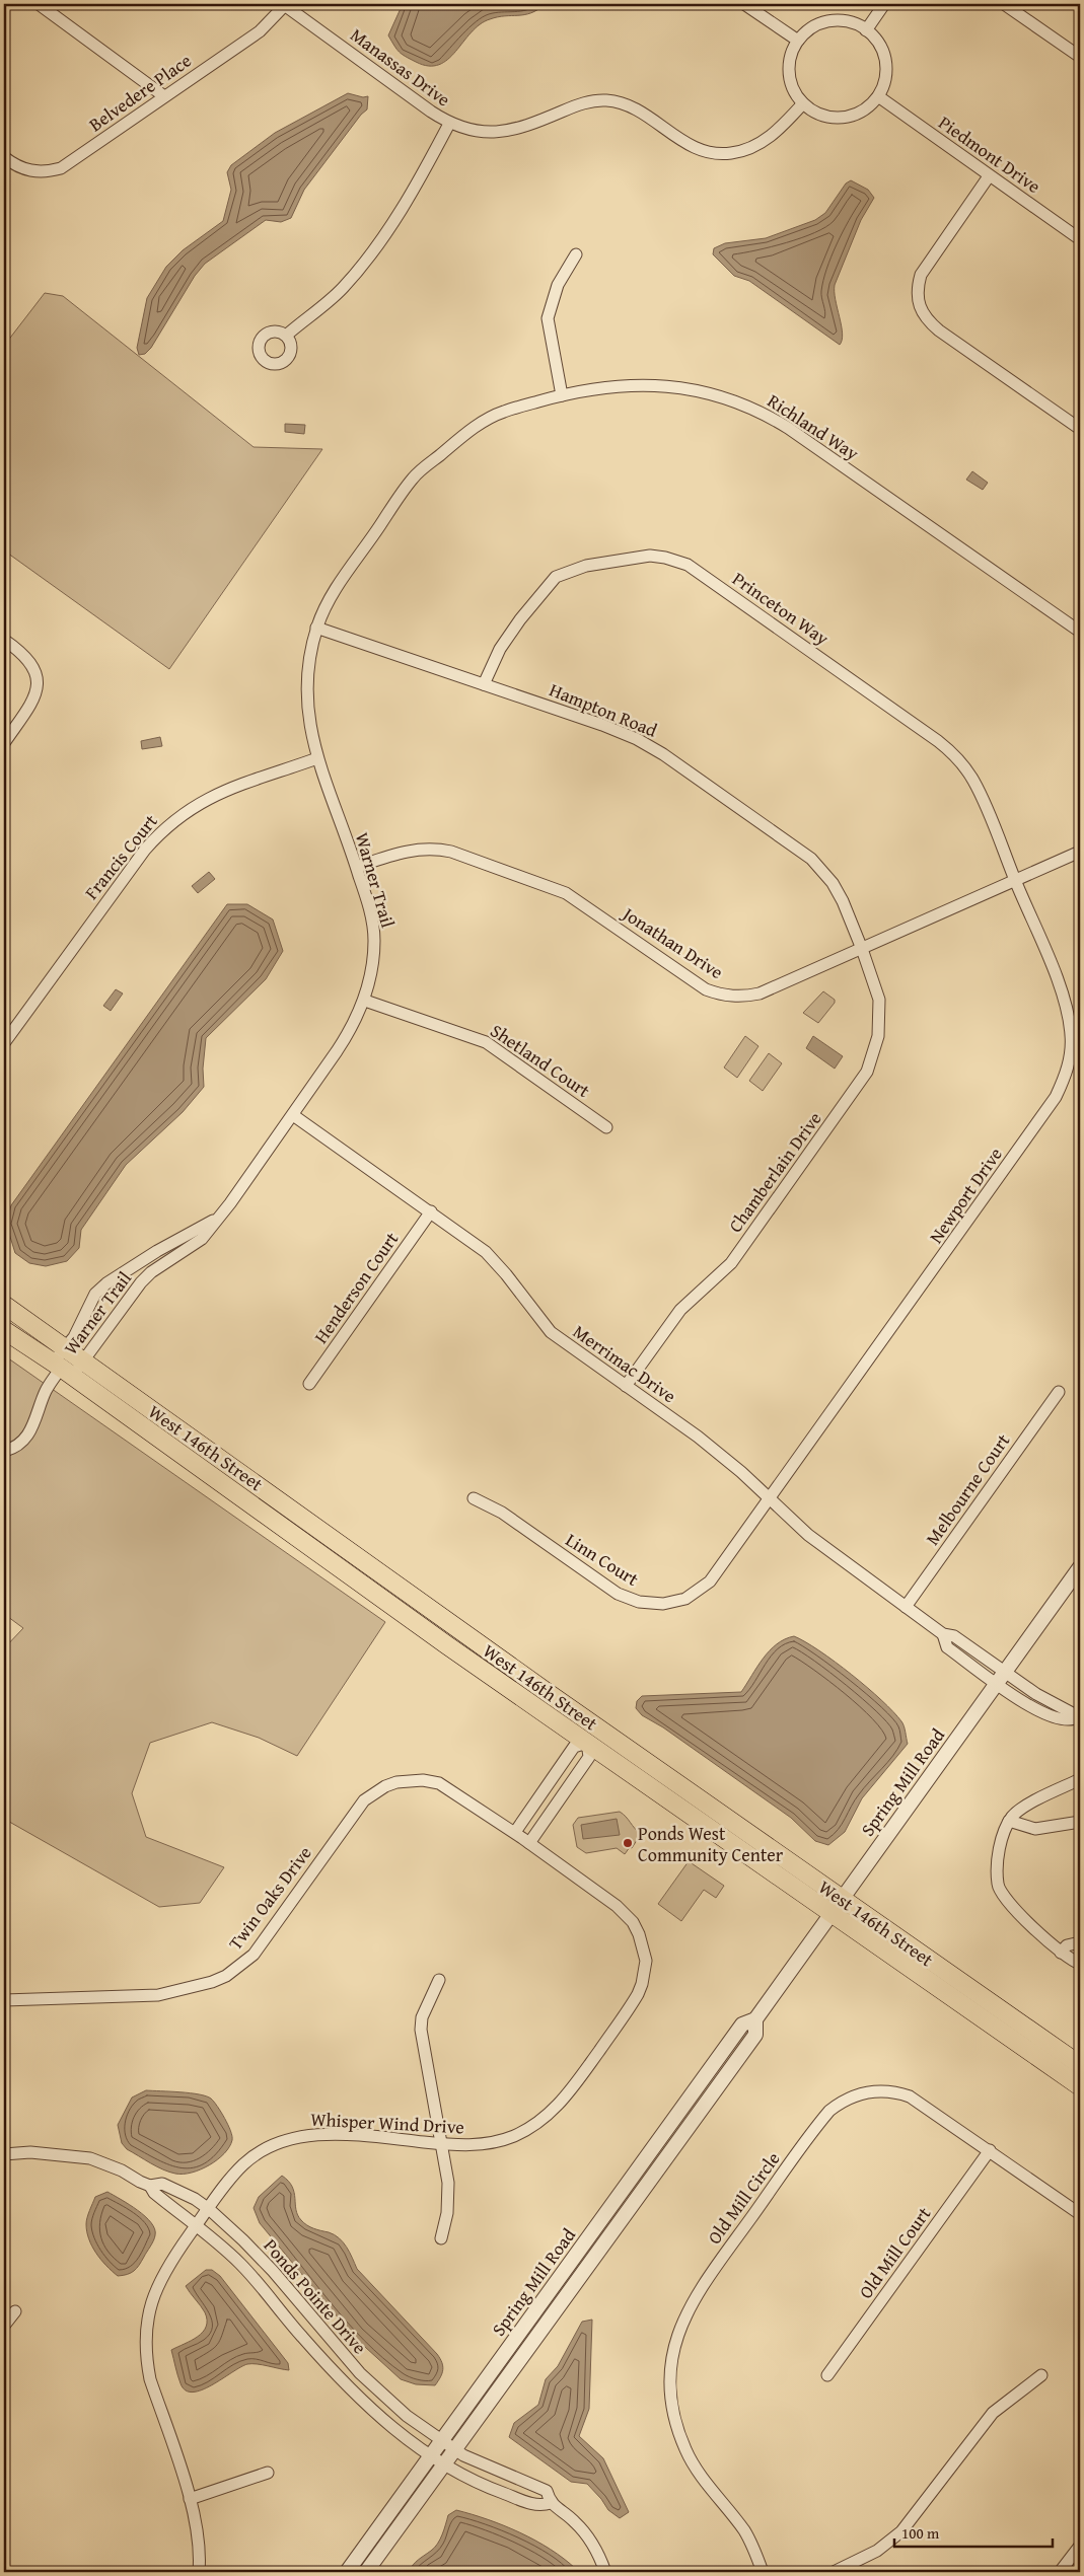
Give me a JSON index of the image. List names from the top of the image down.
{
  "streets": {
    "main road": ["West 146th Street"],
    "street": [
      "Manassas Drive",
      "Belvedere Place",
      "Piedmont Drive",
      "Richland Way",
      "Princeton Way",
      "Hampton Road",
      "Francis Court",
      "Warner Trail",
      "Jonathan Drive",
      "Shetland Court",
      "Chamberlain Drive",
      "Newport Drive",
      "Henderson Court",
      "Merrimac Drive",
      "Melbourne Court",
      "Linn Court",
      "Spring Mill Road",
      "Twin Oaks Drive",
      "Whisper Wind Drive",
      "Old Mill Circle",
      "Old Mill Court",
      "Ponds Pointe Drive"
    ]
  },
  "crossings": [
    ["Manassas Drive", "Belvedere Place"],
    ["Manassas Drive", "Piedmont Drive"],
    ["Richland Way", "Warner Trail"],
    ["Princeton Way", "Hampton Road"],
    ["Princeton Way", "Jonathan Drive"],
    ["Princeton Way", "Newport Drive"],
    ["Hampton Road", "Warner Trail"],
    ["Hampton Road", "Jonathan Drive"],
    ["Hampton Road", "Chamberlain Drive"],
    ["Francis Court", "Warner Trail"],
    ["Warner Trail", "Jonathan Drive"],
    ["Warner Trail", "Shetland Court"],
    ["Warner Trail", "Merrimac Drive"],
    ["Warner Trail", "West 146th Street"],
    ["Jonathan Drive", "Chamberlain Drive"],
    ["Jonathan Drive", "Newport Drive"],
    ["Chamberlain Drive", "Merrimac Drive"],
    ["Newport Drive", "Merrimac Drive"],
    ["Newport Drive", "Linn Court"],
    ["Henderson Court", "Merrimac Drive"],
    ["Merrimac Drive", "Melbourne Court"],
    ["Merrimac Drive", "Linn Court"],
    ["Merrimac Drive", "Spring Mill Road"],
    ["West 146th Street", "Spring Mill Road"],
    ["Spring Mill Road", "Ponds Pointe Drive"],
    ["Twin Oaks Drive", "Whisper Wind Drive"],
    ["Whisper Wind Drive", "Ponds Pointe Drive"],
    ["Old Mill Circle", "Old Mill Court"]
  ],
  "places": ["Ponds West Community Center"],
  "scale_bar": "100 m"
}
